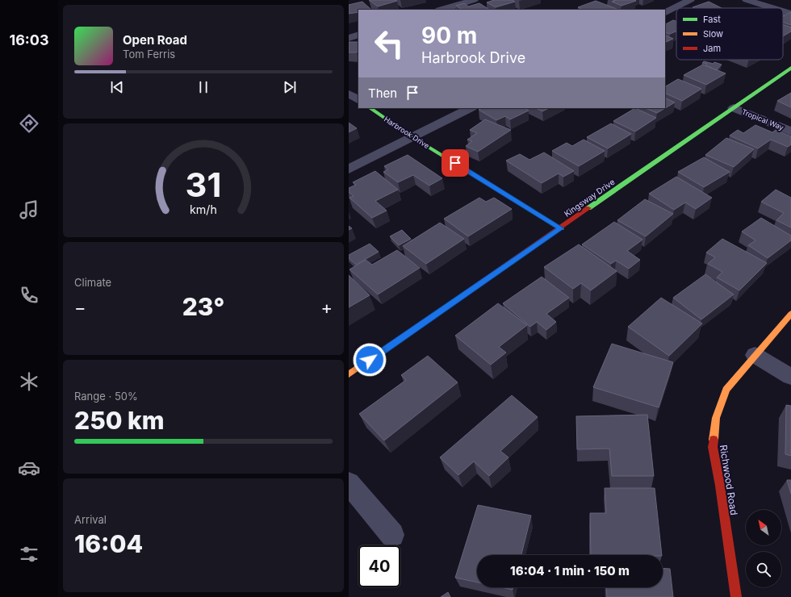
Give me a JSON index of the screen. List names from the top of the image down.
{
  "streets": {
    "street": [
      "Tropical Way",
      "Harbrook Drive",
      "Kingsway Drive",
      "Richwood Road"
    ]
  },
  "crossings": [
    ["Tropical Way", "Kingsway Drive"],
    ["Harbrook Drive", "Kingsway Drive"]
  ],
  "legend": ["Fast", "Slow", "Jam"],
  "north": "top left",
  "page": {
    "tabs": "16:03",
    "turn": ["90 m", "Harbrook Drive"],
    "song": ["Open Road", "Tom Ferris"],
    "then": "Then",
    "tile": [
      "Climate",
      ["Range · 50%", "250 km"],
      ["Arrival", "16:04"]
    ],
    "heat": ["−", "23°", "+"],
    "limit": "40",
    "trip": "16:04 · 1 min · 150 m",
    "gauge": ["31", "km/h"]
  }
}
